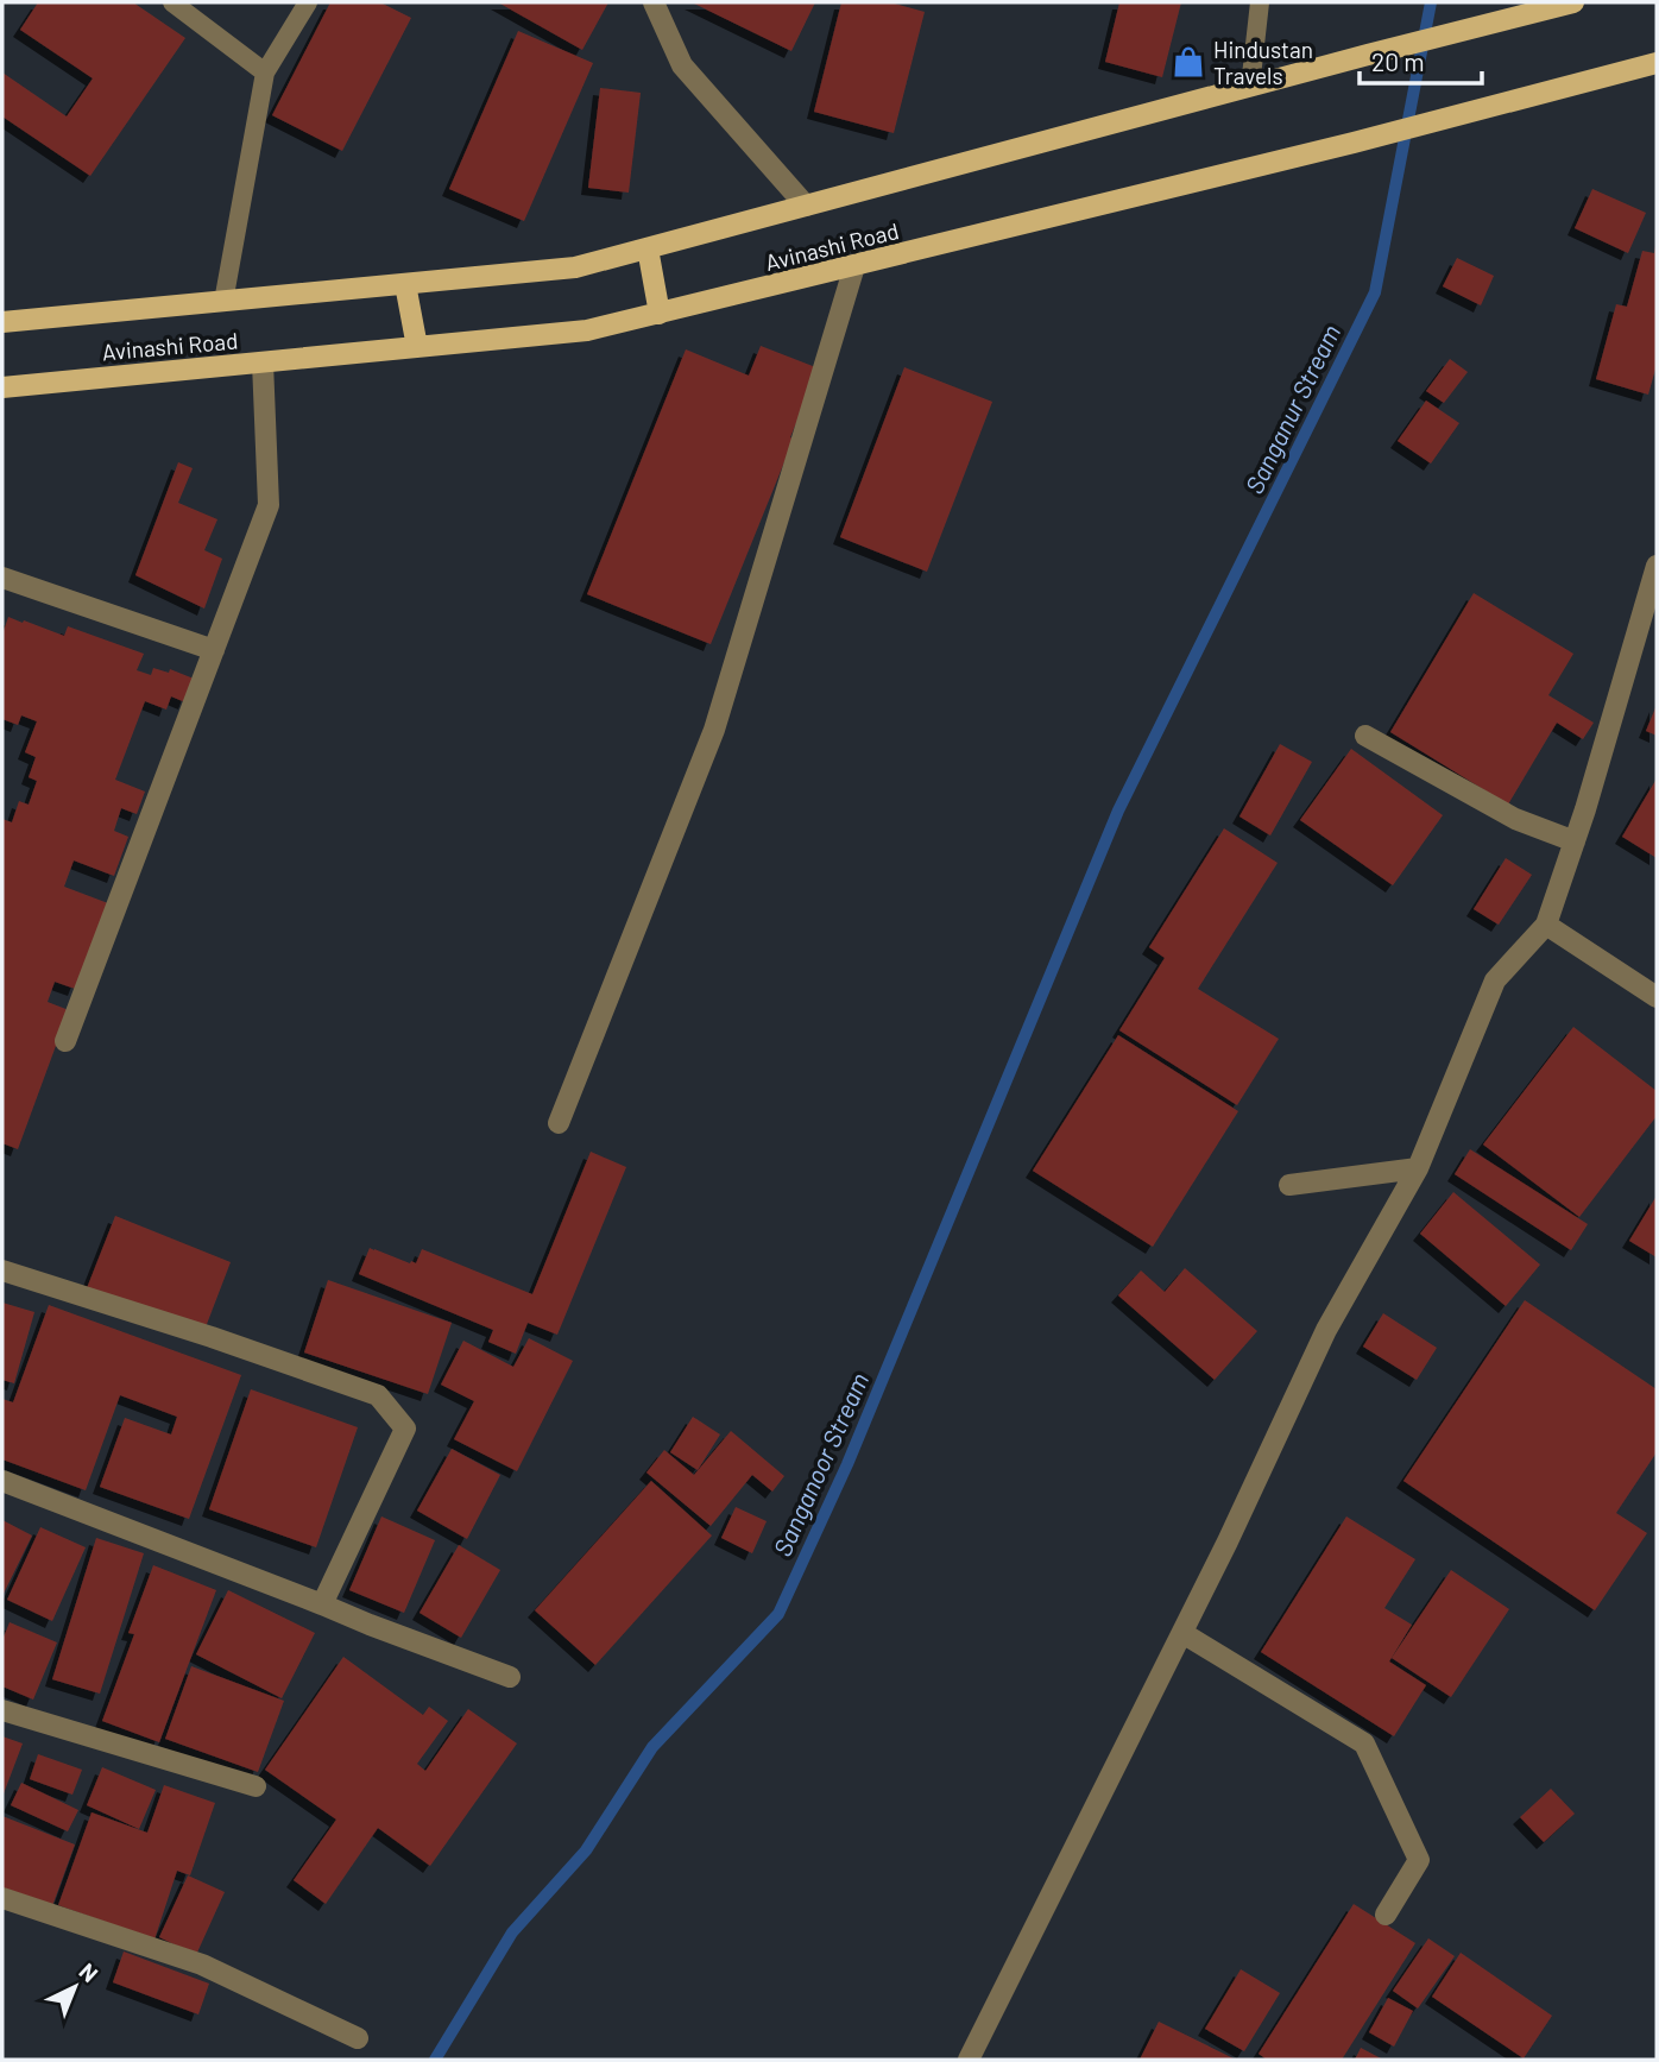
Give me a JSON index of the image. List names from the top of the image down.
{
  "streets": {
    "main road": ["Avinashi Road"]
  },
  "water": ["Sanganur Stream", "Sanganoor Stream"],
  "places": {
    "shop": ["Hindustan Travels"]
  },
  "scale_bar": "20 m",
  "north": "top right"
}
